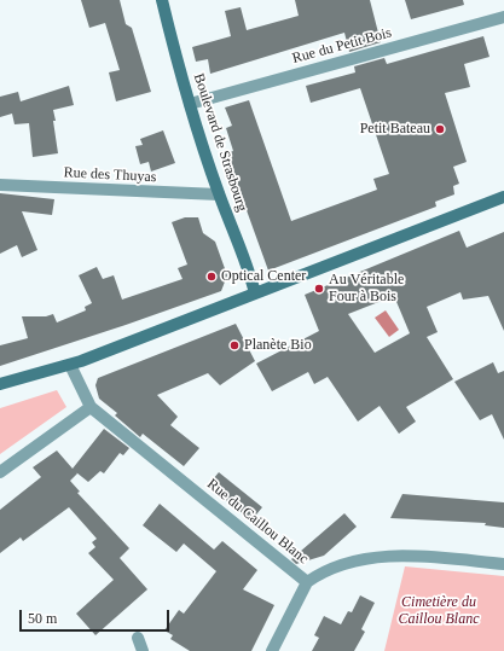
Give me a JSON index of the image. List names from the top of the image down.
{
  "streets": {
    "street": [
      "Rue du Petit Bois",
      "Boulevard de Strasbourg",
      "Rue des Thuyas",
      "Rue du Caillou Blanc"
    ]
  },
  "crossings": [
    ["Rue du Petit Bois", "Boulevard de Strasbourg"],
    ["Boulevard de Strasbourg", "Rue des Thuyas"]
  ],
  "parks": ["Cimetière du Caillou Blanc"],
  "places": [
    "Petit Bateau",
    "Optical Center",
    "Au Véritable Four à Bois",
    "Planète Bio"
  ],
  "scale_bar": "50 m"
}
